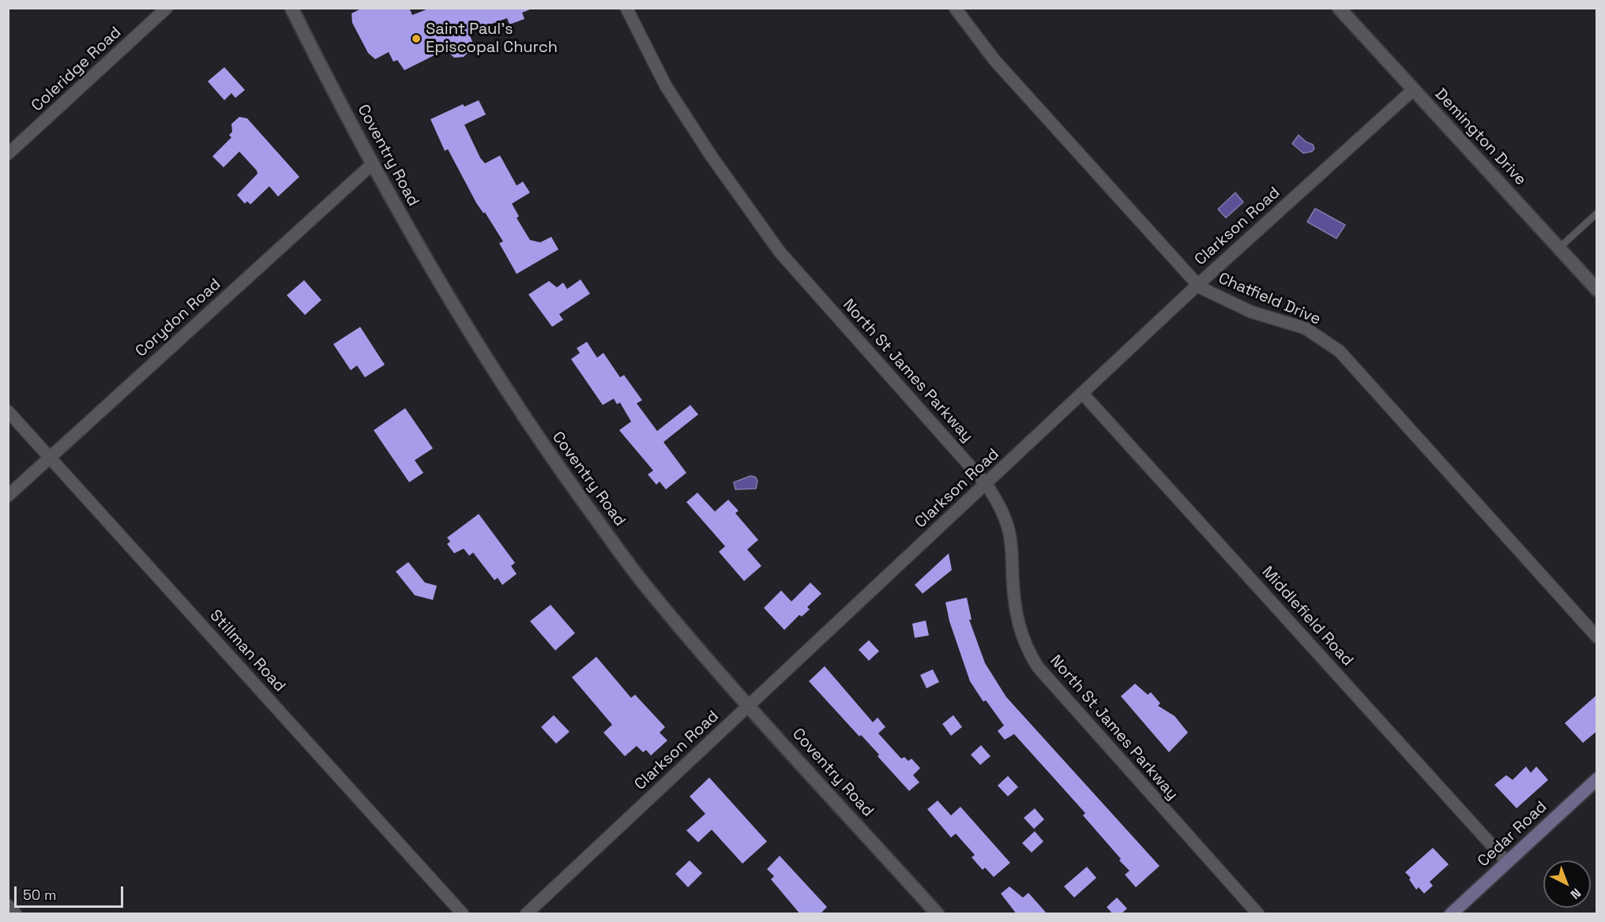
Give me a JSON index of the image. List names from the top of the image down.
{
  "streets": {
    "main road": ["Cedar Road"],
    "street": [
      "Coleridge Road",
      "Demington Drive",
      "Coventry Road",
      "Clarkson Road",
      "Chatfield Drive",
      "Corydon Road",
      "North St James Parkway",
      "Middlefield Road",
      "Stillman Road"
    ]
  },
  "crossings": [
    ["Demington Drive", "Clarkson Road"],
    ["Coventry Road", "Clarkson Road"],
    ["Coventry Road", "Corydon Road"],
    ["Clarkson Road", "Chatfield Drive"],
    ["Clarkson Road", "North St James Parkway"],
    ["Clarkson Road", "Middlefield Road"],
    ["Corydon Road", "Stillman Road"],
    ["Middlefield Road", "Cedar Road"]
  ],
  "places": ["Saint Paul's Episcopal Church"],
  "scale_bar": "50 m",
  "north": "bottom right"
}
